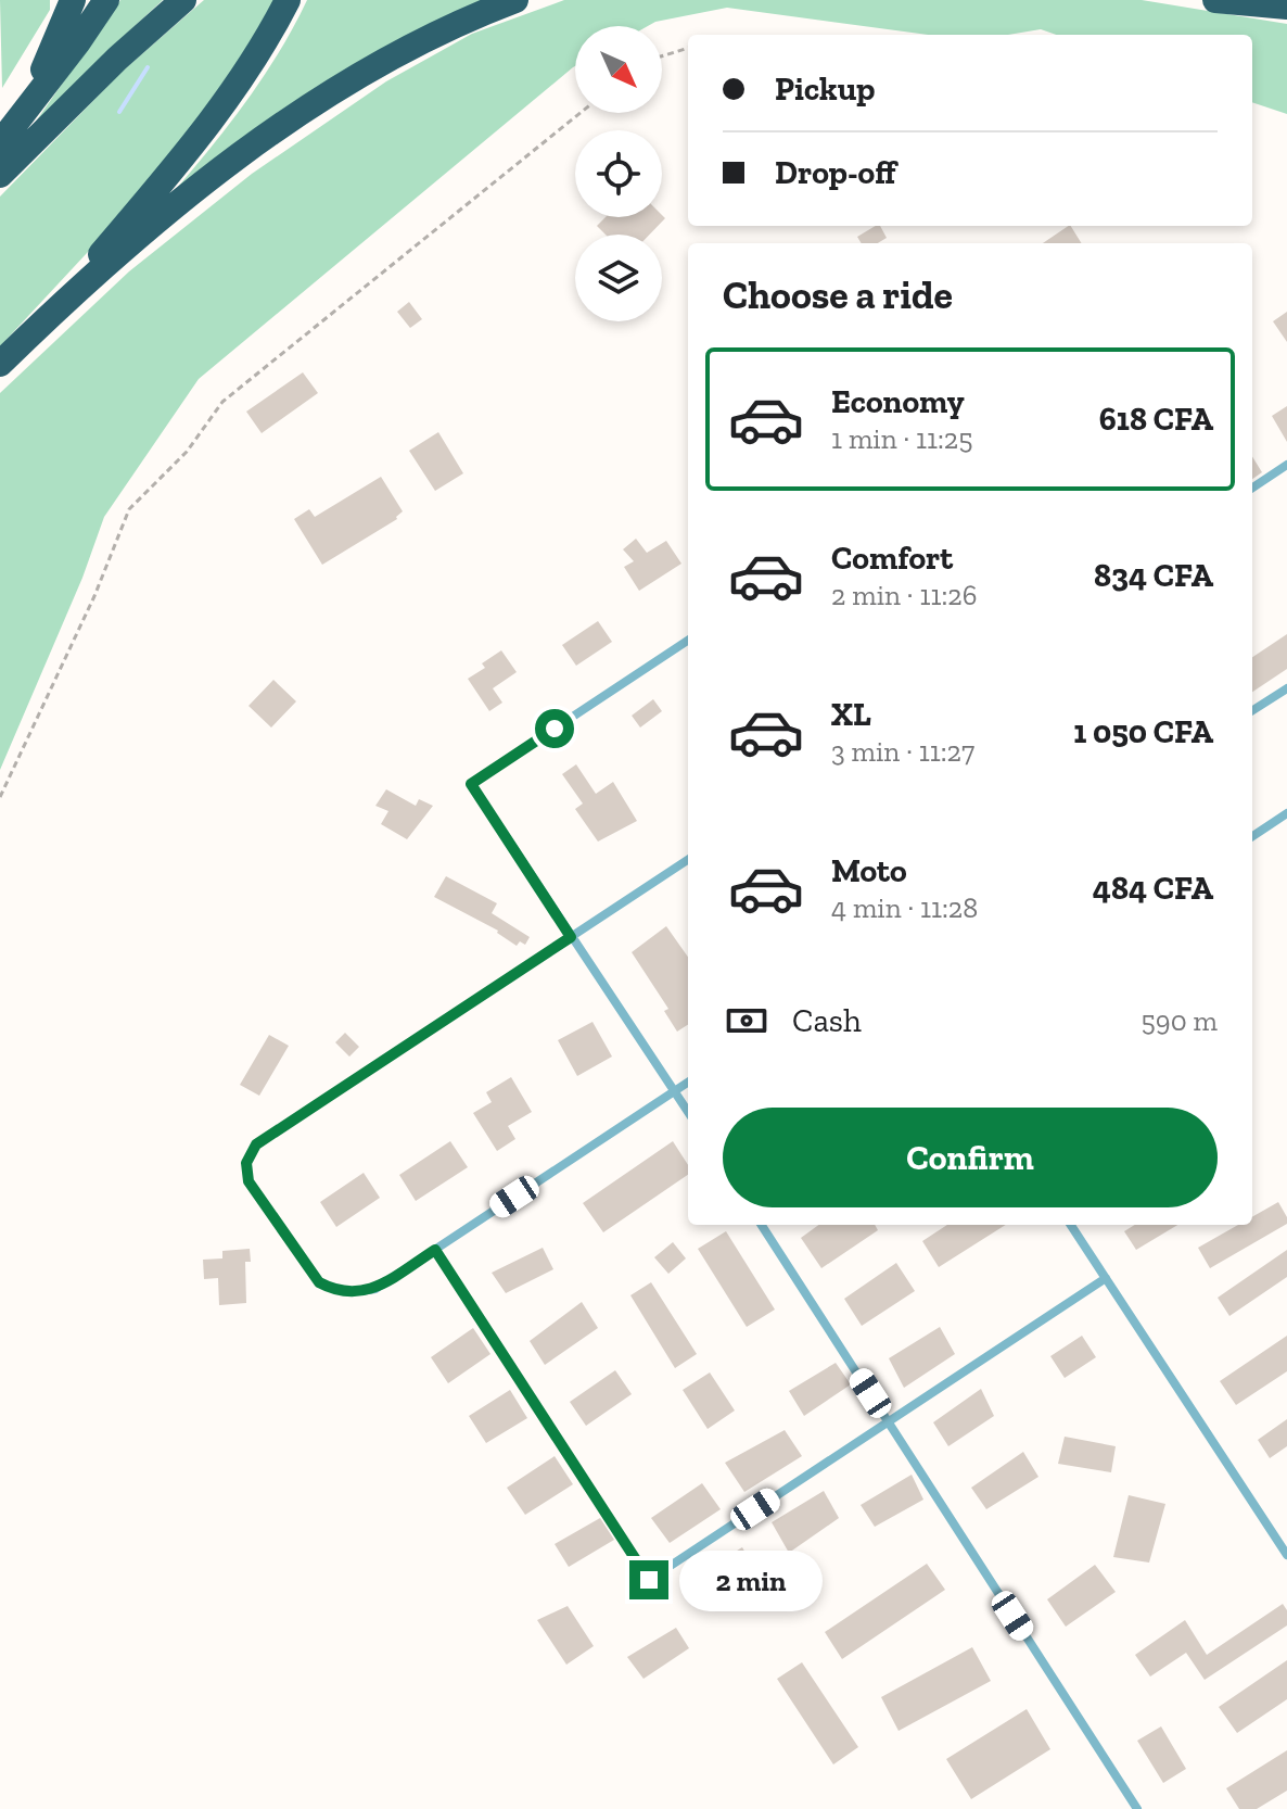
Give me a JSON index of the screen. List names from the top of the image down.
{
  "north": "bottom right",
  "page": {
    "banner": ["Pickup", "Drop-off"],
    "heading": "Choose a ride",
    "list": [
      {
        "name": "Economy",
        "note": "1 min · 11:25",
        "value": "618 CFA"
      },
      {
        "name": "Comfort",
        "note": "2 min · 11:26",
        "value": "834 CFA"
      },
      {
        "name": "XL",
        "note": "3 min · 11:27",
        "value": "1 050 CFA"
      },
      {
        "name": "Moto",
        "note": "4 min · 11:28",
        "value": "484 CFA"
      }
    ],
    "pay": ["Cash", "590 m"],
    "buttons": "Confirm",
    "bubble": "2 min"
  }
}
